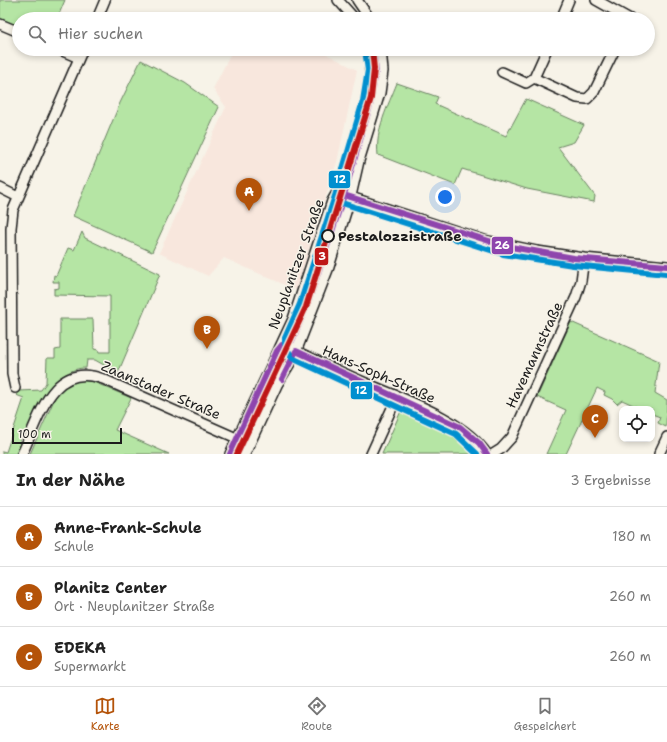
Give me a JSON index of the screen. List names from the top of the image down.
{
  "streets": {
    "street": [
      "Neuplanitzer Straße",
      "Havemannstraße",
      "Hans-Soph-Straße",
      "Zaanstader Straße"
    ]
  },
  "crossings": [
    ["Neuplanitzer Straße", "Hans-Soph-Straße"],
    ["Neuplanitzer Straße", "Zaanstader Straße"]
  ],
  "places": ["Pestalozzistraße"],
  "lines": ["tram line 3", "transit line 26", "transit line 12"],
  "scale_bar": "100 m",
  "page": {
    "search": "Hier suchen",
    "pins": ["A", "B", "C"],
    "scale": "100 m",
    "heading": ["In der Nähe", "3 Ergebnisse"],
    "list": [
      {
        "mark": "A",
        "name": "Anne-Frank-Schule",
        "note": "Schule",
        "value": "180 m"
      },
      {
        "mark": "B",
        "name": "Planitz Center",
        "note": "Ort · Neuplanitzer Straße",
        "value": "260 m"
      },
      {
        "mark": "C",
        "name": "EDEKA",
        "note": "Supermarkt",
        "value": "260 m"
      }
    ],
    "nav": ["Karte", "Route", "Gespeichert"]
  }
}
